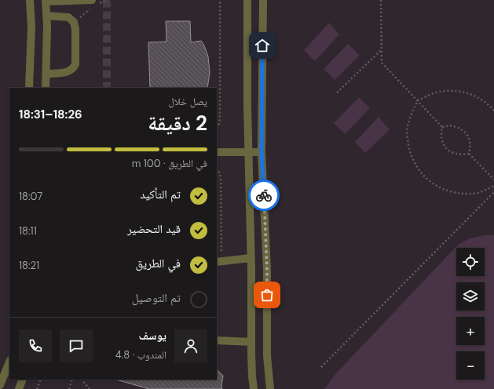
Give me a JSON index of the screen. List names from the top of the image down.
{
  "page": {
    "heading": ["2 دقيقة", "يصل خلال", "18:26–18:31"],
    "panel": ["يوسف", "المندوب · 4.8"],
    "bar": "في الطريق · 100 m",
    "list": [
      ["تم التأكيد", "18:07"],
      ["قيد التحضير", "18:11"],
      ["في الطريق", "18:21"],
      "تم التوصيل"
    ],
    "map_buttons": ["+", "−"]
  }
}
